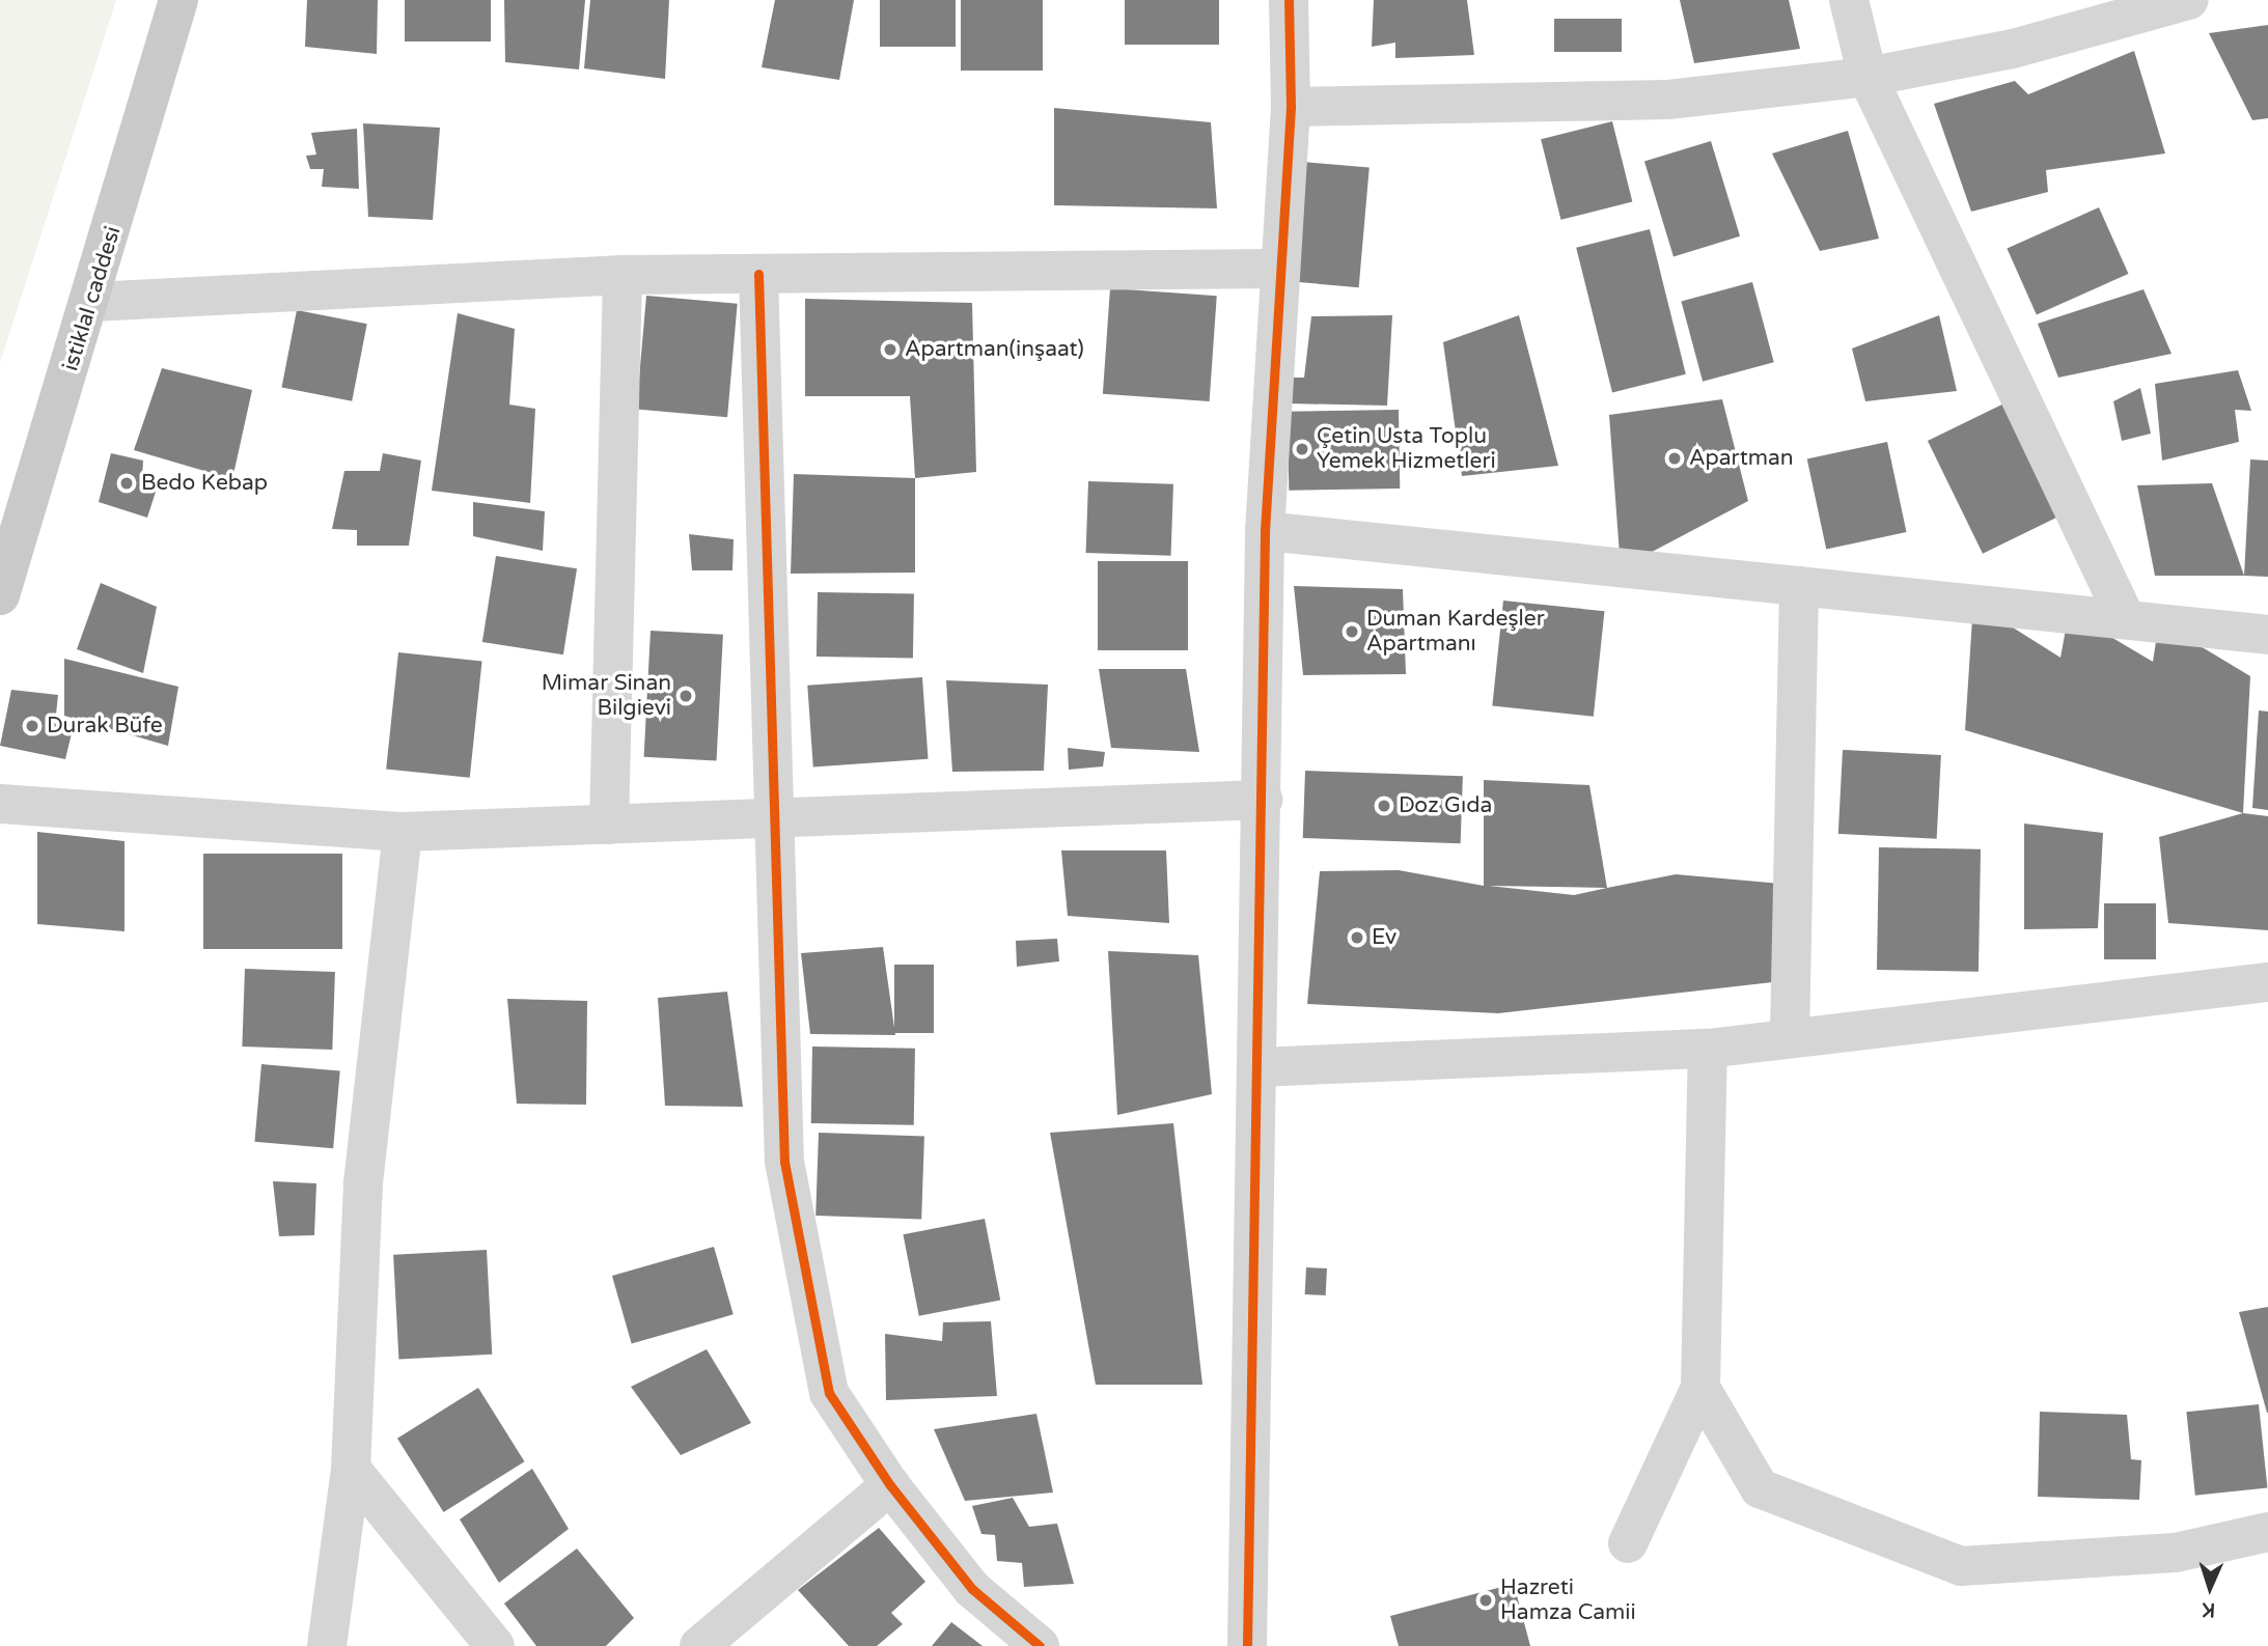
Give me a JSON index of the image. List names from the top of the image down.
{
  "streets": {
    "main road": ["istiklal caddesi"]
  },
  "places": [
    "Apartman(inşaat)",
    "Çetin Usta Toplu Yemek Hizmetleri",
    "Apartman",
    "Bedo Kebap",
    "Duman Kardeşler Apartmanı",
    "Mimar Sinan Bilgievi",
    "Durak Büfe",
    "Doz Gıda",
    "Ev",
    "Hazreti Hamza Camii"
  ],
  "north": "bottom"
}
